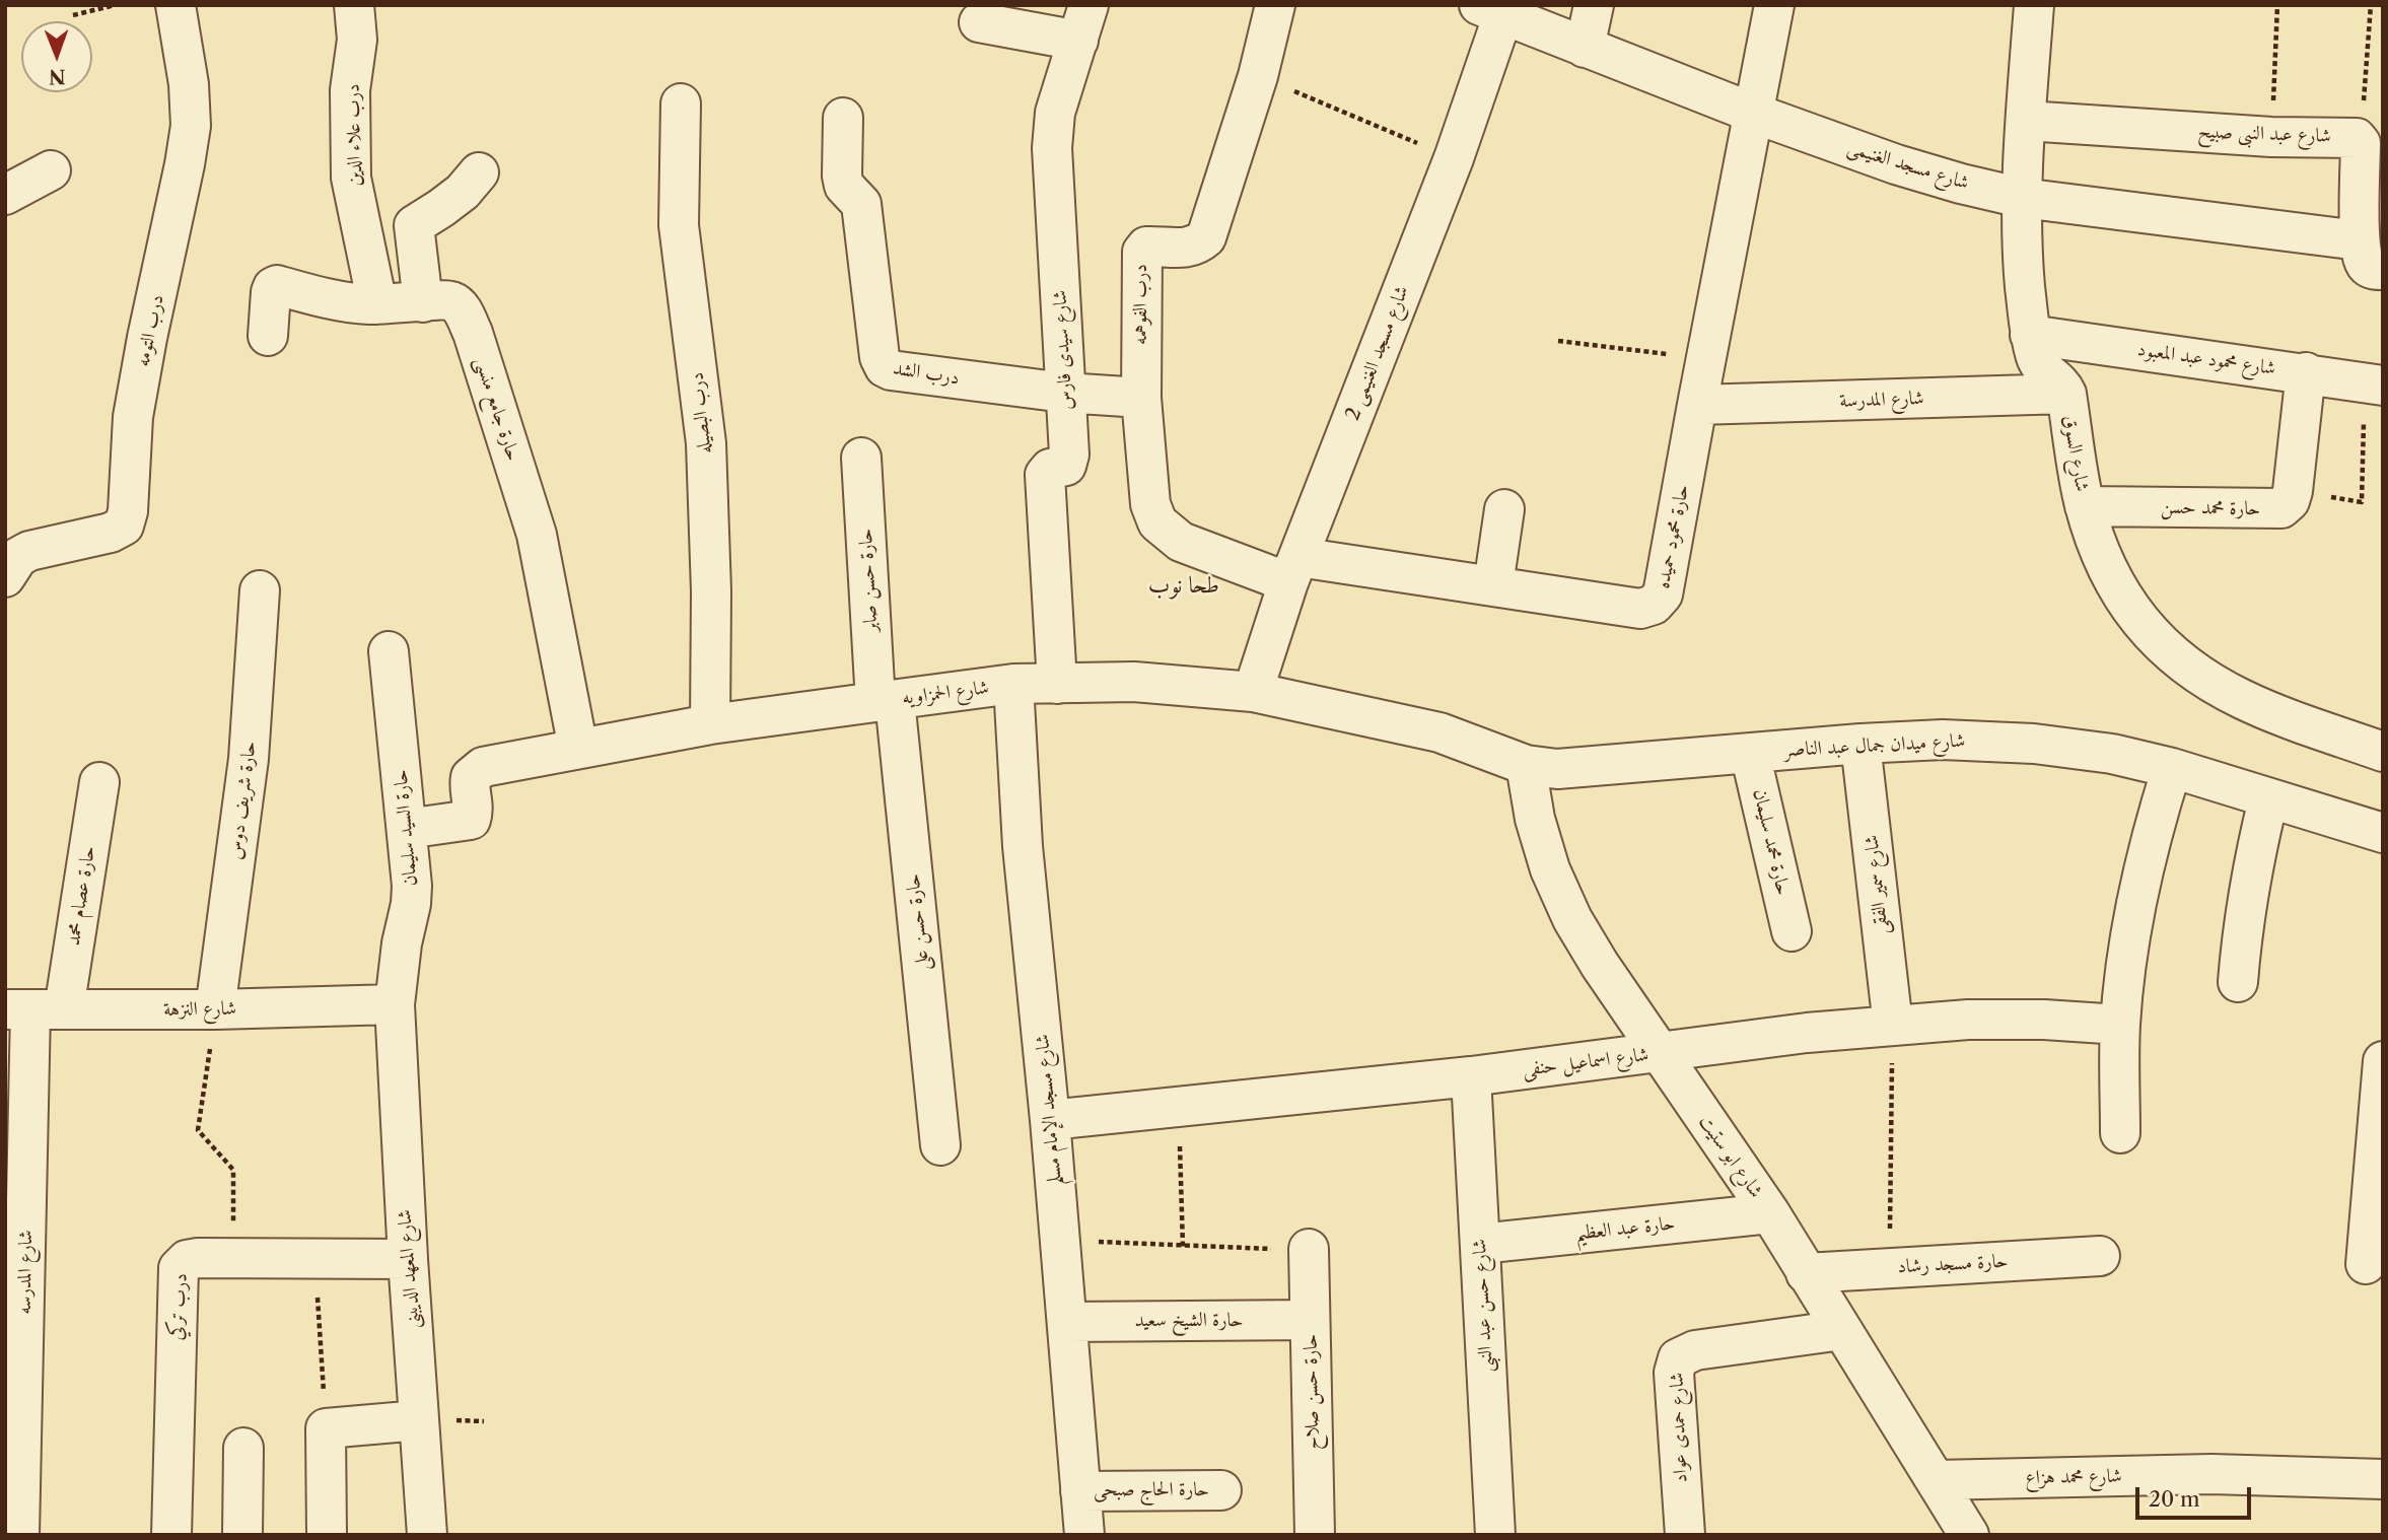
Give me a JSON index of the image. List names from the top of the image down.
{
  "streets": {
    "street": [
      "شارع عبد النبى صبيح",
      "درب علاء الدين",
      "شارع مسجد الغنيمى",
      "درب الفوهمه",
      "درب التومه",
      "شارع سيدى فارس",
      "شارع مسجد الغنيمى 2",
      "شارع محمود عبد المعبود",
      "درب الشد",
      "شارع المدرسة",
      "حارة جامع منسى",
      "درب البصيله",
      "شارع السوق",
      "حارة محمد حسن",
      "حارة محمود حميده",
      "حارة حسن صابر",
      "شارع الحمزاويه",
      "شارع ميدان جمال عبد الناصر",
      "حارة شريف دوس",
      "حارة السيد سليمان",
      "حارة محمد سليمان",
      "شارع سمير الفقى",
      "حارة عصام محمد",
      "حارة حسن على",
      "شارع النزهة",
      "شارع اسماعيل حنفى",
      "شارع مسجد الإمام مسلم",
      "شارع ابو ستيت",
      "حارة عبد العظيم",
      "حارة مسجد رشاد",
      "شارع المعهد الديبنى",
      "شارع المدرسه",
      "شارع حسن عبد النبى",
      "درب تركي",
      "حارة الشيخ سعيد",
      "حارة حسن صلاح",
      "شارع حمدى عواد",
      "شارع محمد هزاع",
      "حارة الحاج صبحى"
    ]
  },
  "crossings": [
    ["شارع عبد النبى صبيح", "شارع السوق"],
    ["درب علاء الدين", "حارة جامع منسى"],
    ["شارع مسجد الغنيمى", "شارع مسجد الغنيمى 2"],
    ["شارع مسجد الغنيمى", "شارع السوق"],
    ["شارع مسجد الغنيمى", "حارة محمود حميده"],
    ["درب الفوهمه", "شارع مسجد الغنيمى 2"],
    ["درب الفوهمه", "درب الشد"],
    ["درب الفوهمه", "حارة محمود حميده"],
    ["شارع سيدى فارس", "درب الشد"],
    ["شارع سيدى فارس", "شارع الحمزاويه"],
    ["شارع مسجد الغنيمى 2", "حارة محمود حميده"],
    ["شارع مسجد الغنيمى 2", "شارع الحمزاويه"],
    ["شارع محمود عبد المعبود", "شارع السوق"],
    ["شارع المدرسة", "شارع السوق"],
    ["شارع المدرسة", "حارة محمود حميده"],
    ["حارة جامع منسى", "شارع الحمزاويه"],
    ["درب البصيله", "شارع الحمزاويه"],
    ["شارع السوق", "حارة محمد حسن"],
    ["حارة حسن صابر", "شارع الحمزاويه"],
    ["حارة حسن صابر", "حارة حسن على"],
    ["شارع الحمزاويه", "شارع ميدان جمال عبد الناصر"],
    ["شارع الحمزاويه", "حارة السيد سليمان"],
    ["شارع الحمزاويه", "حارة حسن على"],
    ["شارع الحمزاويه", "شارع مسجد الإمام مسلم"],
    ["شارع الحمزاويه", "شارع ابو ستيت"],
    ["شارع ميدان جمال عبد الناصر", "حارة محمد سليمان"],
    ["شارع ميدان جمال عبد الناصر", "شارع سمير الفقى"],
    ["شارع ميدان جمال عبد الناصر", "شارع ابو ستيت"],
    ["حارة شريف دوس", "شارع النزهة"],
    ["حارة السيد سليمان", "شارع النزهة"],
    ["حارة السيد سليمان", "شارع المعهد الديبنى"],
    ["شارع سمير الفقى", "شارع اسماعيل حنفى"],
    ["حارة عصام محمد", "شارع النزهة"],
    ["حارة عصام محمد", "شارع المدرسه"],
    ["شارع النزهة", "شارع المعهد الديبنى"],
    ["شارع النزهة", "شارع المدرسه"],
    ["شارع اسماعيل حنفى", "شارع مسجد الإمام مسلم"],
    ["شارع اسماعيل حنفى", "شارع ابو ستيت"],
    ["شارع اسماعيل حنفى", "شارع حسن عبد النبى"],
    ["شارع مسجد الإمام مسلم", "حارة الشيخ سعيد"],
    ["شارع مسجد الإمام مسلم", "حارة الحاج صبحى"],
    ["شارع ابو ستيت", "حارة عبد العظيم"],
    ["شارع ابو ستيت", "حارة مسجد رشاد"],
    ["شارع ابو ستيت", "شارع حمدى عواد"],
    ["شارع ابو ستيت", "شارع محمد هزاع"],
    ["حارة عبد العظيم", "شارع حسن عبد النبى"],
    ["شارع المعهد الديبنى", "درب تركي"],
    ["حارة الشيخ سعيد", "حارة حسن صلاح"]
  ],
  "districts": ["طحا نوب"],
  "scale_bar": "20 m",
  "north": "bottom"
}
